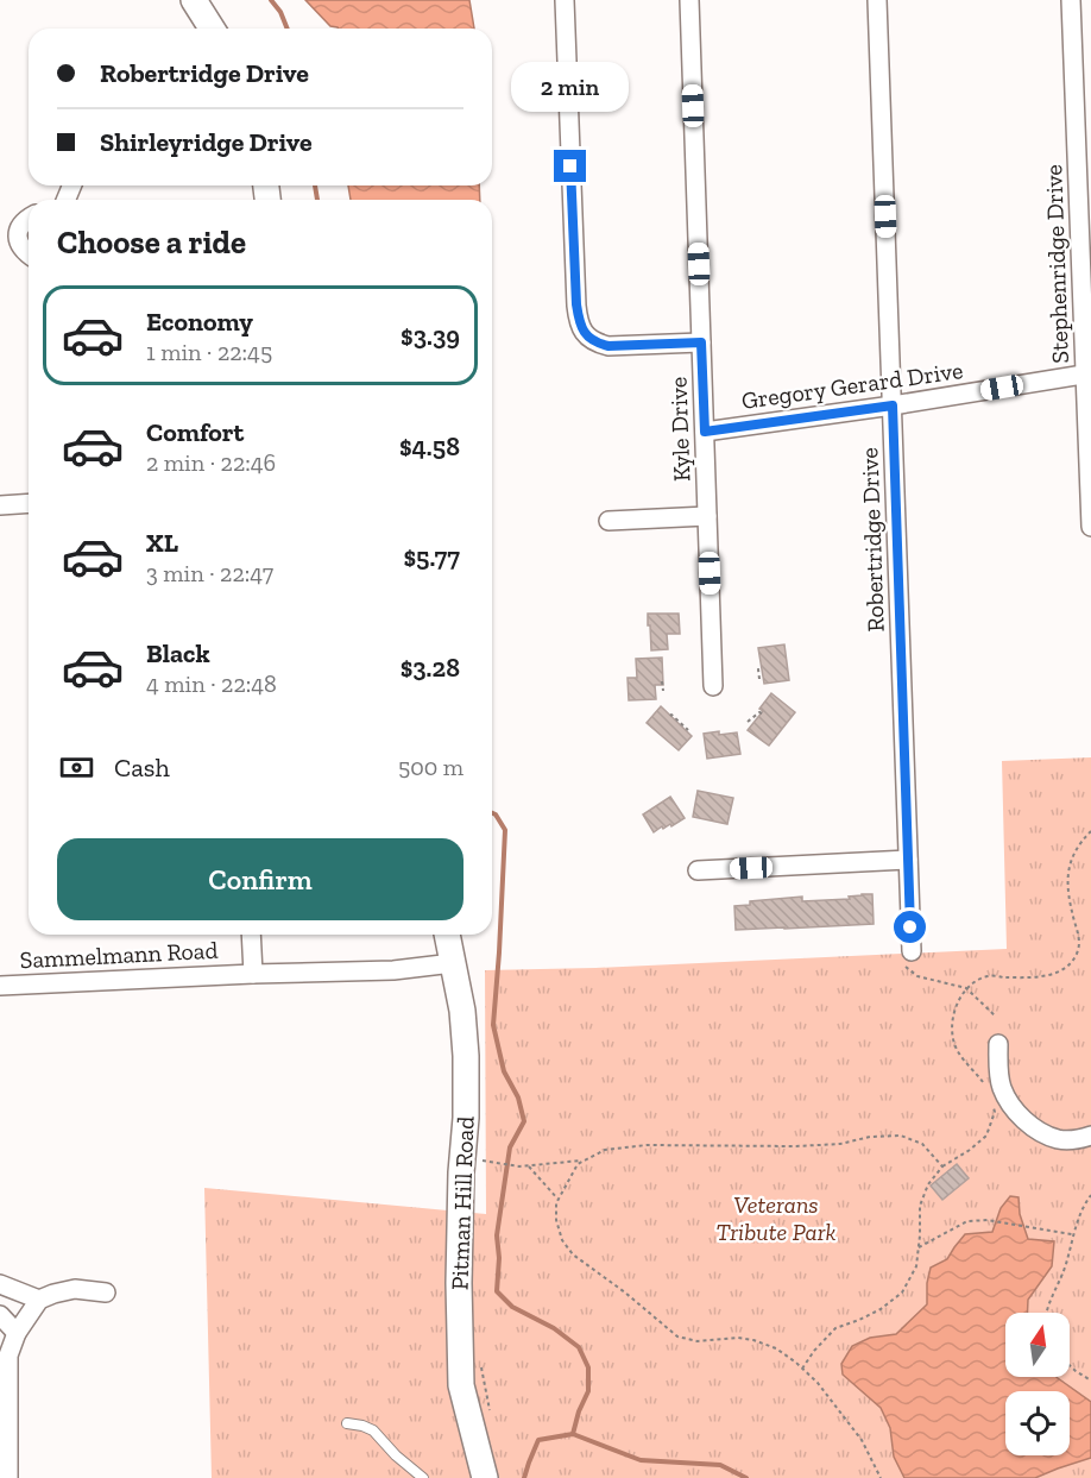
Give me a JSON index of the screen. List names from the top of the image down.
{
  "streets": {
    "main road": ["Pitman Hill Road"],
    "street": [
      "Stephenridge Drive",
      "Gregory Gerard Drive",
      "Kyle Drive",
      "Robertridge Drive",
      "Sammelmann Road"
    ]
  },
  "crossings": [
    ["Stephenridge Drive", "Gregory Gerard Drive"],
    ["Gregory Gerard Drive", "Kyle Drive"],
    ["Gregory Gerard Drive", "Robertridge Drive"],
    ["Sammelmann Road", "Pitman Hill Road"]
  ],
  "parks": ["Veterans Tribute Park"],
  "north": "top",
  "page": {
    "banner": ["Robertridge Drive", "Shirleyridge Drive"],
    "bubble": "2 min",
    "heading": "Choose a ride",
    "list": [
      {
        "name": "Economy",
        "note": "1 min · 22:45",
        "value": "$3.39"
      },
      {
        "name": "Comfort",
        "note": "2 min · 22:46",
        "value": "$4.58"
      },
      {
        "name": "XL",
        "note": "3 min · 22:47",
        "value": "$5.77"
      },
      {
        "name": "Black",
        "note": "4 min · 22:48",
        "value": "$3.28"
      }
    ],
    "pay": ["Cash", "500 m"],
    "buttons": "Confirm"
  }
}
